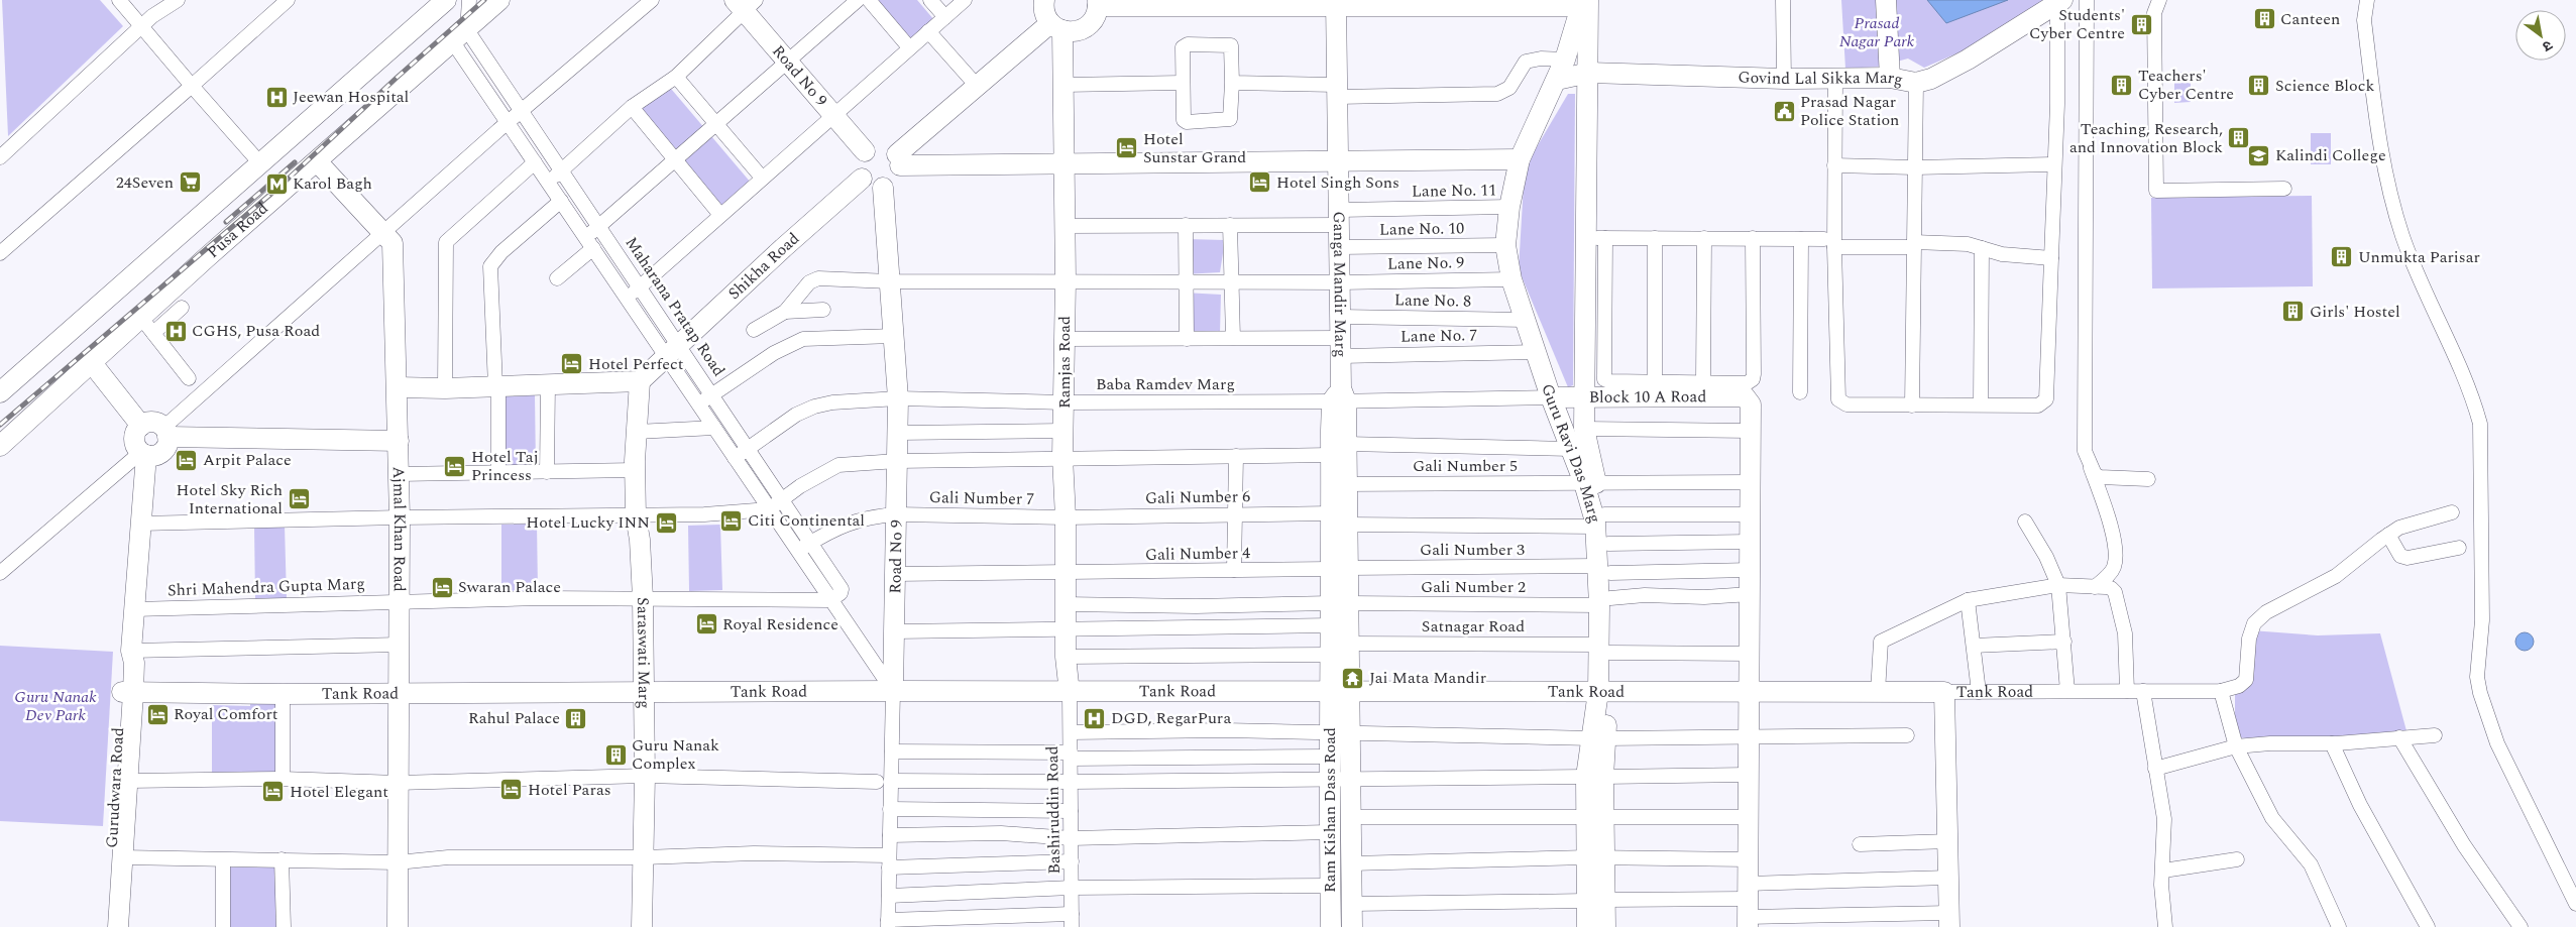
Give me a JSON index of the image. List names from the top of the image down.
{
  "streets": {
    "street": [
      "Road No 9",
      "Govind Lal Sikka Marg",
      "Lane No. 11",
      "Lane No. 10",
      "Pusa Road",
      "Lane No. 9",
      "Shikha Road",
      "Ganga Mandir Marg",
      "Lane No. 8",
      "Maharana Pratap Road",
      "Lane No. 7",
      "Ramjas Road",
      "Baba Ramdev Marg",
      "Block 10 A Road",
      "Guru Ravi Das Marg",
      "Gali Number 5",
      "Gali Number 6",
      "Gali Number 7",
      "Ajmal Khan Road",
      "Gali Number 3",
      "Gali Number 4",
      "Shri Mahendra Gupta Marg",
      "Gali Number 2",
      "Satnagar Road",
      "Saraswati Marg",
      "Tank Road",
      "Gurudwara Road",
      "Bashiruddin Road",
      "Ram Kishan Dass Road"
    ]
  },
  "crossings": [
    ["Road No 9", "Lane No. 9"],
    ["Road No 9", "Shikha Road"],
    ["Road No 9", "Maharana Pratap Road"],
    ["Road No 9", "Baba Ramdev Marg"],
    ["Road No 9", "Gali Number 7"],
    ["Road No 9", "Gali Number 4"],
    ["Road No 9", "Tank Road"],
    ["Govind Lal Sikka Marg", "Guru Ravi Das Marg"],
    ["Lane No. 11", "Ganga Mandir Marg"],
    ["Lane No. 11", "Ramjas Road"],
    ["Lane No. 11", "Guru Ravi Das Marg"],
    ["Lane No. 10", "Ganga Mandir Marg"],
    ["Lane No. 10", "Guru Ravi Das Marg"],
    ["Pusa Road", "Maharana Pratap Road"],
    ["Pusa Road", "Ajmal Khan Road"],
    ["Lane No. 9", "Ganga Mandir Marg"],
    ["Lane No. 9", "Ramjas Road"],
    ["Lane No. 9", "Guru Ravi Das Marg"],
    ["Shikha Road", "Maharana Pratap Road"],
    ["Ganga Mandir Marg", "Lane No. 8"],
    ["Ganga Mandir Marg", "Lane No. 7"],
    ["Ganga Mandir Marg", "Baba Ramdev Marg"],
    ["Ganga Mandir Marg", "Gali Number 5"],
    ["Ganga Mandir Marg", "Gali Number 6"],
    ["Ganga Mandir Marg", "Gali Number 3"],
    ["Ganga Mandir Marg", "Gali Number 4"],
    ["Ganga Mandir Marg", "Gali Number 2"],
    ["Ganga Mandir Marg", "Satnagar Road"],
    ["Ganga Mandir Marg", "Tank Road"],
    ["Ganga Mandir Marg", "Ram Kishan Dass Road"],
    ["Lane No. 8", "Guru Ravi Das Marg"],
    ["Maharana Pratap Road", "Baba Ramdev Marg"],
    ["Maharana Pratap Road", "Gali Number 7"],
    ["Maharana Pratap Road", "Shri Mahendra Gupta Marg"],
    ["Maharana Pratap Road", "Tank Road"],
    ["Lane No. 7", "Ramjas Road"],
    ["Lane No. 7", "Guru Ravi Das Marg"],
    ["Ramjas Road", "Baba Ramdev Marg"],
    ["Ramjas Road", "Gali Number 6"],
    ["Ramjas Road", "Gali Number 7"],
    ["Ramjas Road", "Gali Number 4"],
    ["Ramjas Road", "Gali Number 2"],
    ["Ramjas Road", "Tank Road"],
    ["Ramjas Road", "Bashiruddin Road"],
    ["Baba Ramdev Marg", "Block 10 A Road"],
    ["Baba Ramdev Marg", "Guru Ravi Das Marg"],
    ["Block 10 A Road", "Guru Ravi Das Marg"],
    ["Guru Ravi Das Marg", "Gali Number 5"],
    ["Guru Ravi Das Marg", "Gali Number 3"],
    ["Guru Ravi Das Marg", "Gali Number 2"],
    ["Guru Ravi Das Marg", "Satnagar Road"],
    ["Guru Ravi Das Marg", "Tank Road"],
    ["Gali Number 6", "Gali Number 7"],
    ["Ajmal Khan Road", "Shri Mahendra Gupta Marg"],
    ["Ajmal Khan Road", "Tank Road"],
    ["Gali Number 3", "Gali Number 4"],
    ["Shri Mahendra Gupta Marg", "Saraswati Marg"],
    ["Shri Mahendra Gupta Marg", "Gurudwara Road"],
    ["Saraswati Marg", "Tank Road"],
    ["Tank Road", "Gurudwara Road"],
    ["Tank Road", "Bashiruddin Road"],
    ["Tank Road", "Ram Kishan Dass Road"]
  ],
  "parks": ["Prasad Nagar Park", "Guru Nanak Dev Park"],
  "places": {
    "building": [
      "Canteen",
      "Students' Cyber Centre",
      "Teachers' Cyber Centre",
      "Science Block",
      "Teaching, Research, and Innovation Block",
      "Unmukta Parisar",
      "Girls' Hostel",
      "Rahul Palace",
      "Guru Nanak Complex"
    ],
    "hospital": ["Jeewan Hospital", "CGHS, Pusa Road", "DGD, RegarPura"],
    "public building": ["Prasad Nagar Police Station"],
    "hotel": [
      "Hotel Sunstar Grand",
      "Hotel Singh Sons",
      "Hotel Perfect",
      "Arpit Palace",
      "Hotel Taj Princess",
      "Hotel Sky Rich International",
      "Citi Continental",
      "Hotel Lucky INN",
      "Swaran Palace",
      "Royal Residence",
      "Royal Comfort",
      "Hotel Paras",
      "Hotel Elegant"
    ],
    "school or university": ["Kalindi College"],
    "supermarket": ["24Seven"],
    "metro station": ["Karol Bagh"],
    "temple": ["Jai Mata Mandir"]
  },
  "north": "bottom right"
}
